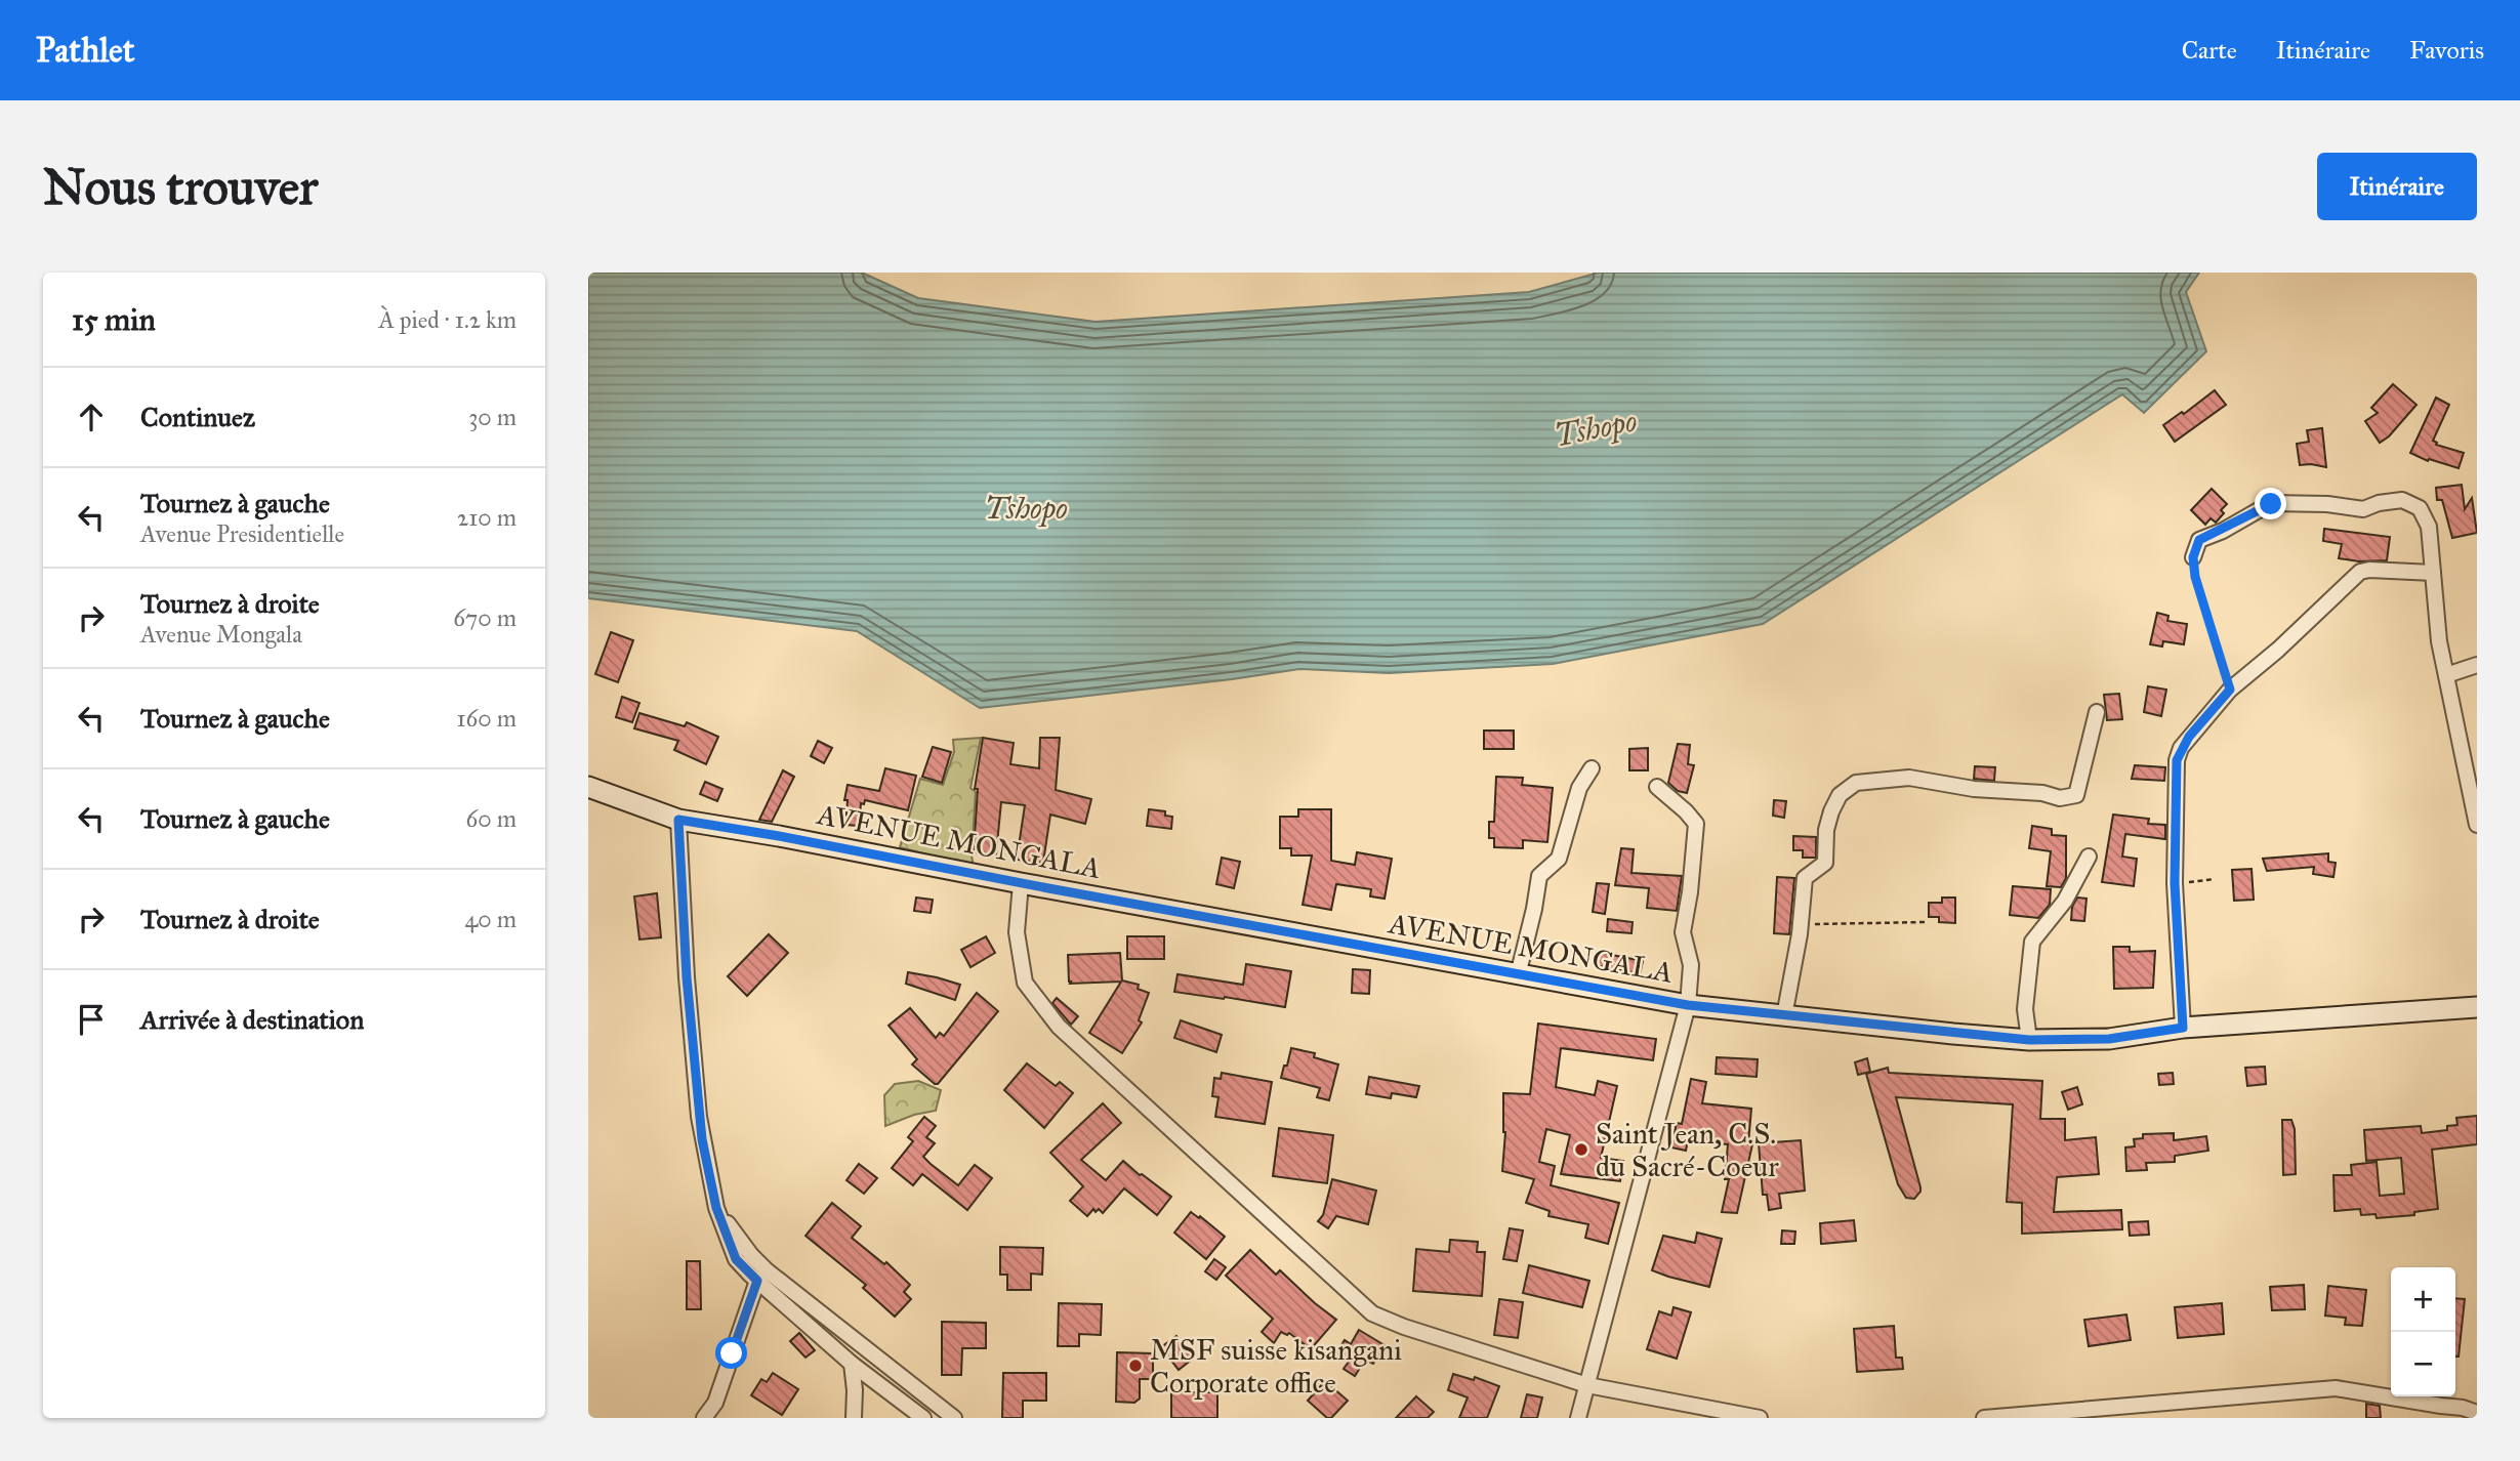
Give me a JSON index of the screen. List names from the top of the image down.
{
  "streets": {
    "street": ["AVENUE MONGALA"]
  },
  "water": ["Tshopo"],
  "places": ["Saint Jean, C.S. du Sacré-Coeur", "MSF suisse kisangani Corporate office"],
  "page": {
    "header": "Pathlet",
    "nav": ["Carte", "Itinéraire", "Favoris"],
    "buttons": "Itinéraire",
    "title": "Nous trouver",
    "heading": ["15 min", "À pied · 1.2 km"],
    "list": [
      ["Continuez", "30 m"],
      ["Tournez à gauche", "Avenue Presidentielle", "210 m"],
      ["Tournez à droite", "Avenue Mongala", "670 m"],
      ["Tournez à gauche", "160 m"],
      ["Tournez à gauche", "60 m"],
      ["Tournez à droite", "40 m"],
      "Arrivée à destination"
    ],
    "map_buttons": ["+", "−"]
  }
}
